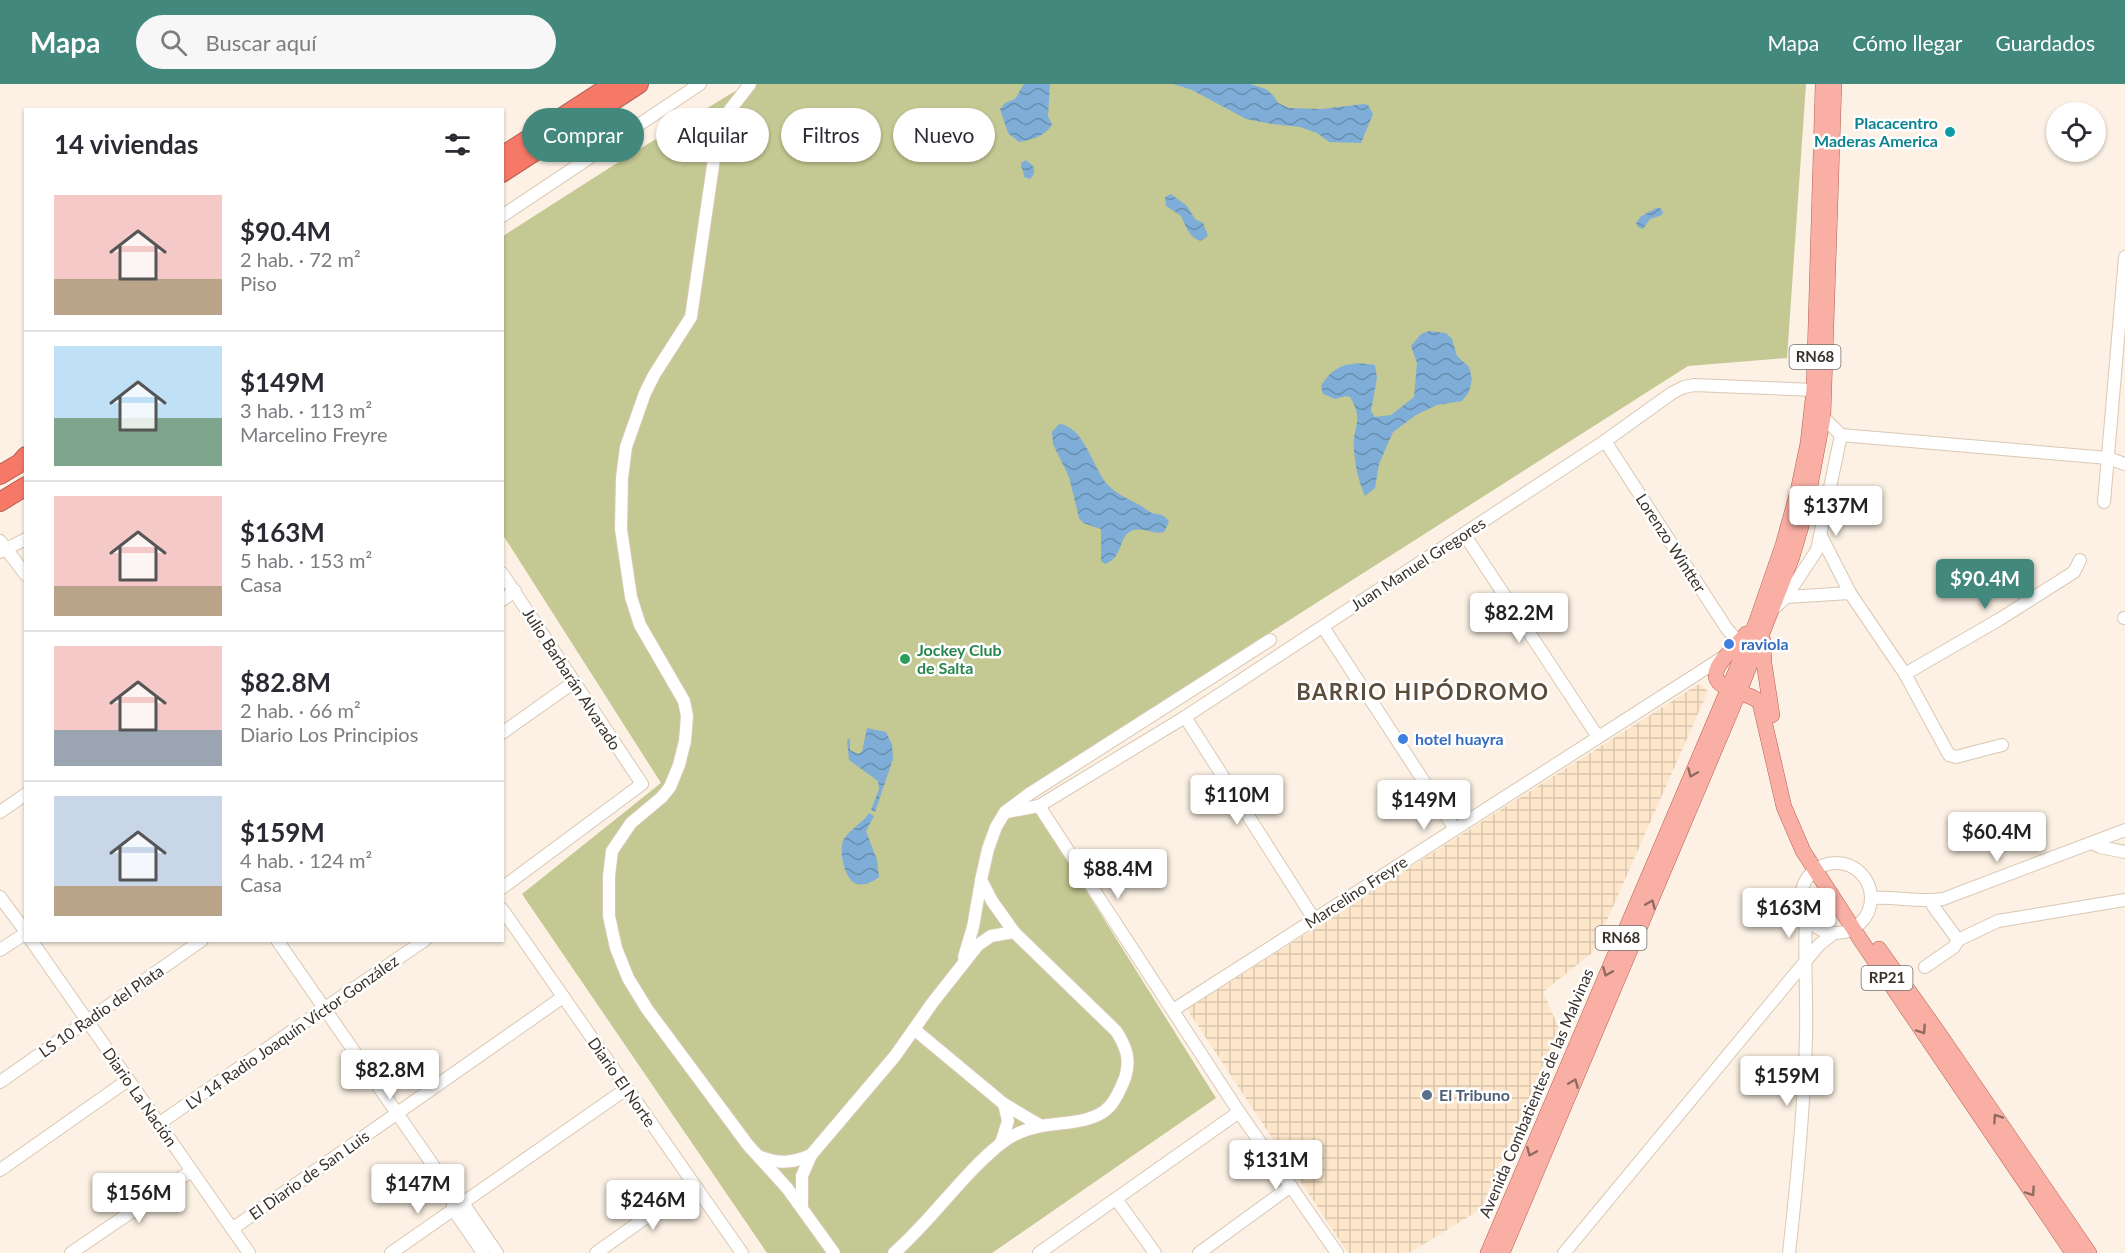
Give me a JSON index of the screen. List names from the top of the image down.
{
  "streets": {
    "main road": ["RN68", "RP21", "Avenida Combatientes de las Malvinas"],
    "street": [
      "Lorenzo Wintter",
      "Juan Manuel Gregores",
      "Julio Barbarán Alvarado",
      "Marcelino Freyre",
      "LS 10 Radio del Plata",
      "LV 14 Radio Joaquín Víctor González",
      "Diario El Norte",
      "Diario La Nación",
      "El Diario de San Luis"
    ]
  },
  "crossings": [
    ["Lorenzo Wintter", "Juan Manuel Gregores"],
    ["Juan Manuel Gregores", "Avenida Combatientes de las Malvinas"],
    ["RP21", "Avenida Combatientes de las Malvinas"],
    ["LS 10 Radio del Plata", "Diario La Nación"],
    ["LV 14 Radio Joaquín Víctor González", "Diario La Nación"],
    ["Diario El Norte", "El Diario de San Luis"],
    ["Diario La Nación", "El Diario de San Luis"]
  ],
  "districts": ["BARRIO HIPÓDROMO"],
  "places": [
    "Placacentro Maderas America",
    "raviola",
    "Jockey Club de Salta",
    "hotel huayra",
    "El Tribuno"
  ],
  "page": {
    "header": "Mapa",
    "search": "Buscar aquí",
    "nav": ["Mapa", "Cómo llegar", "Guardados"],
    "chip": [
      "Comprar",
      "Alquilar",
      "Filtros",
      "Nuevo"
    ],
    "heading": "14 viviendas",
    "list": [
      {
        "name": "$90.4M",
        "note": "2 hab. · 72 m² · Piso"
      },
      {
        "name": "$149M",
        "note": "3 hab. · 113 m² · Marcelino Freyre"
      },
      {
        "name": "$163M",
        "note": "5 hab. · 153 m² · Casa"
      },
      {
        "name": "$82.8M",
        "note": "2 hab. · 66 m² · Diario Los Principios"
      },
      {
        "name": "$159M",
        "note": "4 hab. · 124 m² · Casa"
      }
    ],
    "price": [
      "$137M",
      "$90.4M",
      "$82.2M",
      "$110M",
      "$149M",
      "$60.4M",
      "$88.4M",
      "$163M",
      "$82.8M",
      "$159M",
      "$131M",
      "$147M",
      "$156M",
      "$246M"
    ]
  }
}
